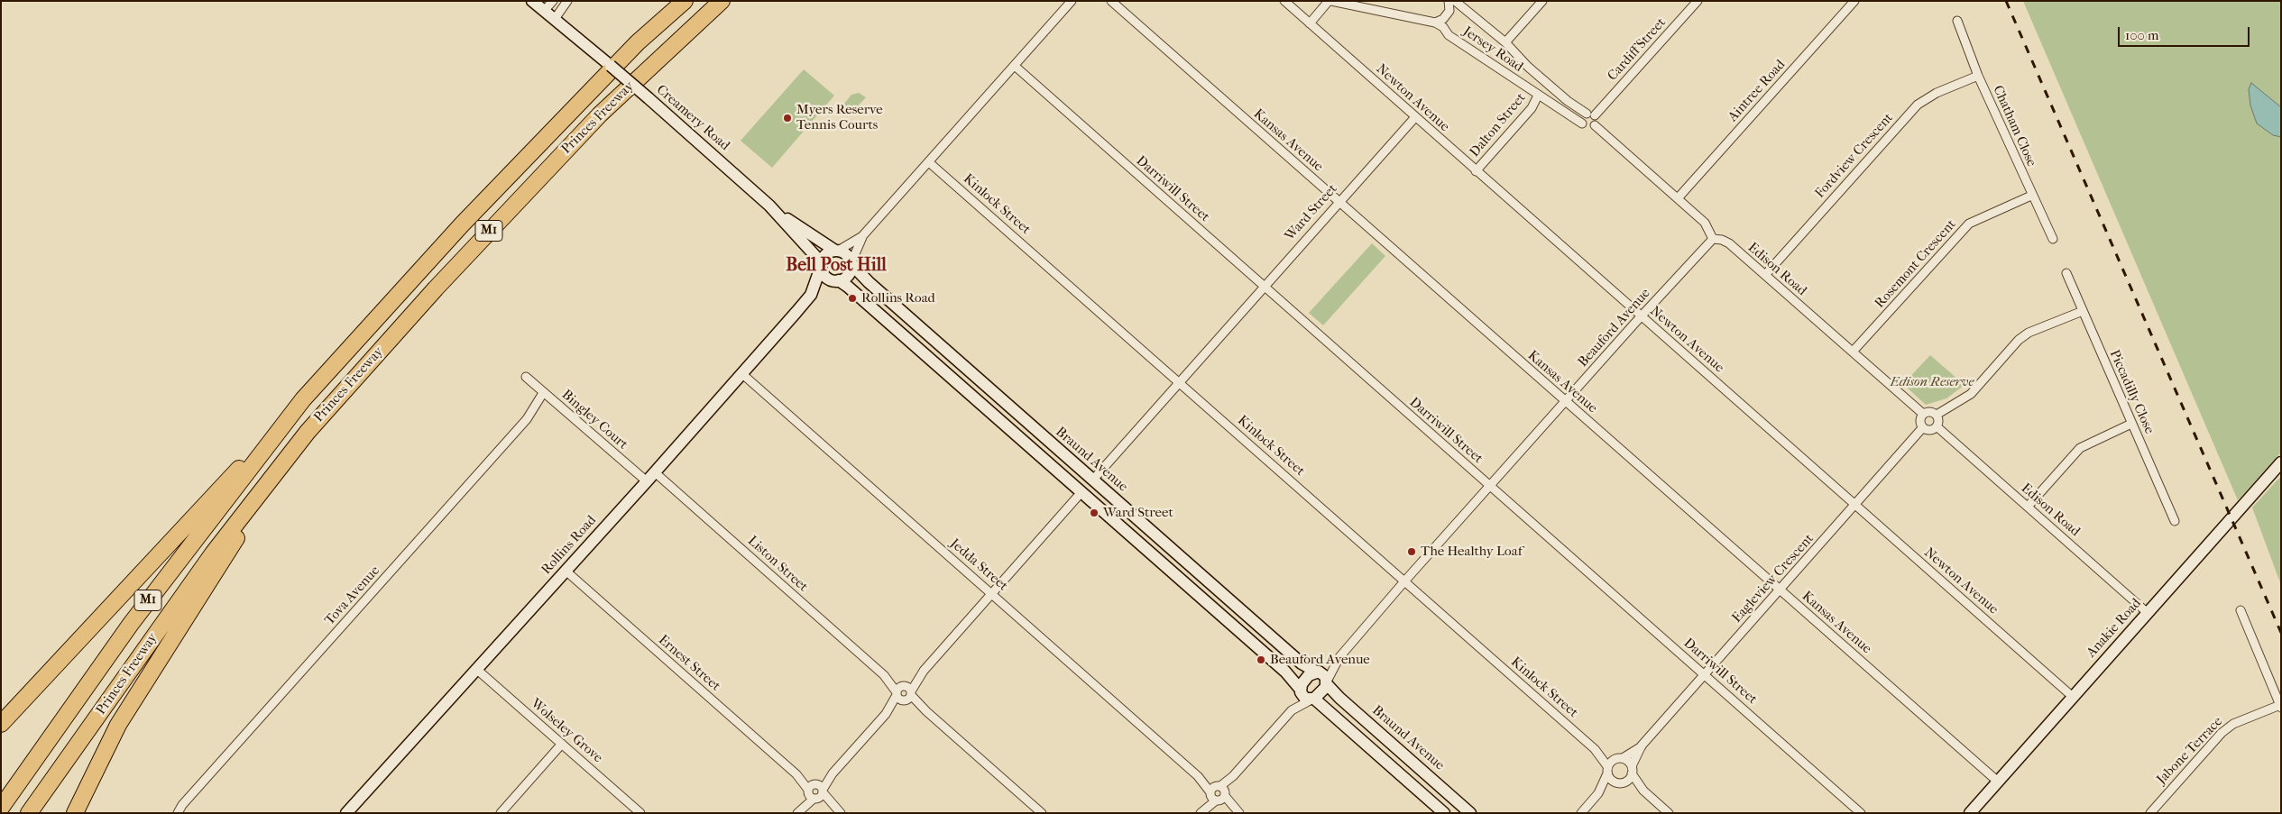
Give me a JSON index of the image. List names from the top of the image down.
{
  "streets": {
    "highway": ["Princes Freeway", "M1"],
    "street": [
      "Jersey Road",
      "Cardiff Street",
      "Aintree Road",
      "Newton Avenue",
      "Creamery Road",
      "Dalton Street",
      "Chatham Close",
      "Kansas Avenue",
      "Fordview Crescent",
      "Darriwill Street",
      "Kinlock Street",
      "Ward Street",
      "Rosemont Crescent",
      "Edison Road",
      "Beauford Avenue",
      "Piccadilly Close",
      "Bingley Court",
      "Braund Avenue",
      "Rollins Road",
      "Liston Street",
      "Jedda Street",
      "Eagleview Crescent",
      "Tova Avenue",
      "Anakie Road",
      "Ernest Street",
      "Wolseley Grove",
      "Jabone Terrace"
    ]
  },
  "crossings": [
    ["Jersey Road", "Cardiff Street"],
    ["Jersey Road", "Dalton Street"],
    ["Newton Avenue", "Dalton Street"],
    ["Newton Avenue", "Ward Street"],
    ["Newton Avenue", "Beauford Avenue"],
    ["Newton Avenue", "Eagleview Crescent"],
    ["Newton Avenue", "Anakie Road"],
    ["Creamery Road", "Braund Avenue"],
    ["Creamery Road", "Rollins Road"],
    ["Chatham Close", "Fordview Crescent"],
    ["Chatham Close", "Rosemont Crescent"],
    ["Kansas Avenue", "Ward Street"],
    ["Kansas Avenue", "Beauford Avenue"],
    ["Kansas Avenue", "Eagleview Crescent"],
    ["Kansas Avenue", "Anakie Road"],
    ["Fordview Crescent", "Edison Road"],
    ["Darriwill Street", "Ward Street"],
    ["Darriwill Street", "Beauford Avenue"],
    ["Darriwill Street", "Eagleview Crescent"],
    ["Kinlock Street", "Ward Street"],
    ["Kinlock Street", "Beauford Avenue"],
    ["Kinlock Street", "Eagleview Crescent"],
    ["Ward Street", "Braund Avenue"],
    ["Ward Street", "Liston Street"],
    ["Ward Street", "Jedda Street"],
    ["Ward Street", "Ernest Street"],
    ["Rosemont Crescent", "Edison Road"],
    ["Edison Road", "Beauford Avenue"],
    ["Edison Road", "Eagleview Crescent"],
    ["Edison Road", "Anakie Road"],
    ["Beauford Avenue", "Braund Avenue"],
    ["Bingley Court", "Rollins Road"],
    ["Bingley Court", "Tova Avenue"],
    ["Braund Avenue", "Rollins Road"],
    ["Rollins Road", "Liston Street"],
    ["Rollins Road", "Jedda Street"],
    ["Rollins Road", "Ernest Street"],
    ["Rollins Road", "Wolseley Grove"]
  ],
  "districts": ["Bell Post Hill"],
  "parks": ["Edison Reserve"],
  "places": [
    "Myers Reserve Tennis Courts",
    "Rollins Road",
    "Ward Street",
    "The Healthy Loaf",
    "Beauford Avenue"
  ],
  "scale_bar": "100 m"
}
